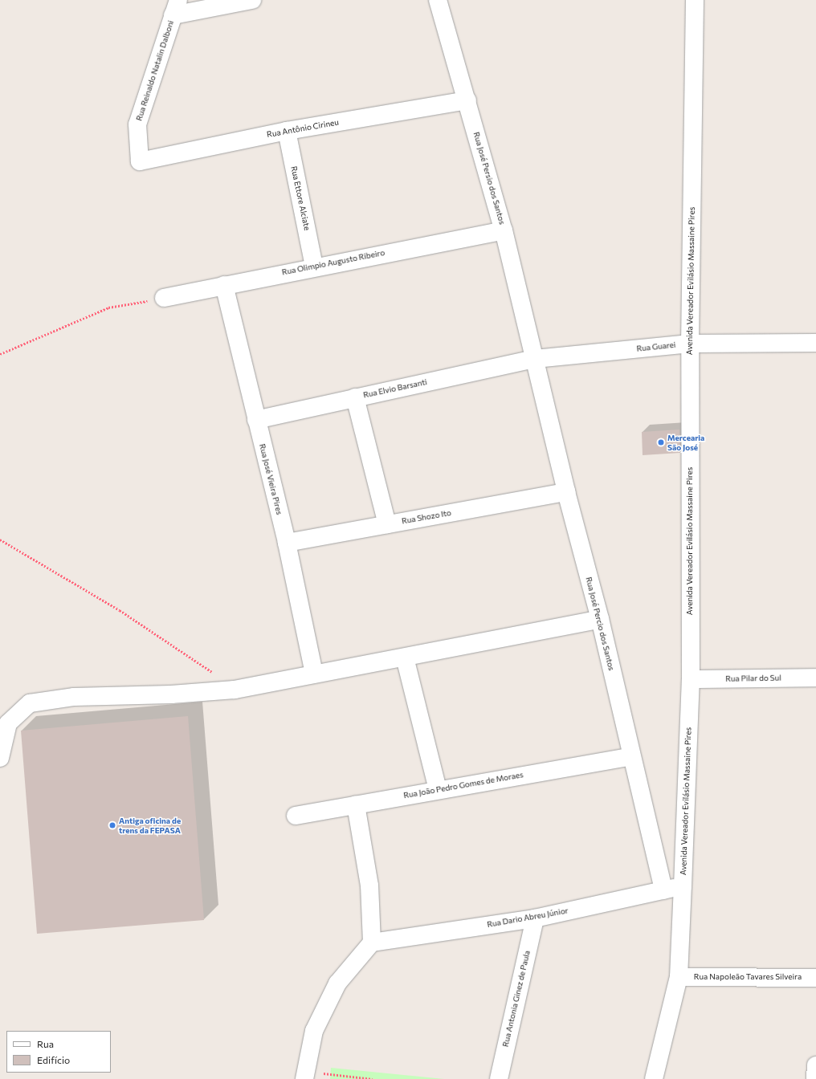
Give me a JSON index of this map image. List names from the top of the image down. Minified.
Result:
{"streets":{"street":["Rua Reinaldo Natalin Dalboni","Rua Antônio Cirineu","Rua José Persio dos Santos","Rua Ettore Alciate","Rua Olimpio Augusto Ribeiro","Avenida Vereador Evilásio Massaine Pires","Rua Guarei","Rua Elvio Barsanti","Rua José Vieira Pires","Rua Shozo Ito","Rua José Percio dos Santos","Rua Pilar do Sul","Rua João Pedro Gomes de Moraes","Rua Dario Abreu Júnior","Rua Napoleão Tavares Silveira","Rua Antonia Ginez de Paula"]},"crossings":[["Rua Reinaldo Natalin Dalboni","Rua Antônio Cirineu"],["Rua Antônio Cirineu","Rua José Persio dos Santos"],["Rua Antônio Cirineu","Rua Ettore Alciate"],["Rua José Persio dos Santos","Rua Olimpio Augusto Ribeiro"],["Rua José Persio dos Santos","Rua Guarei"],["Rua José Persio dos Santos","Rua Elvio Barsanti"],["Rua José Persio dos Santos","Rua José Percio dos Santos"],["Rua Ettore Alciate","Rua Olimpio Augusto Ribeiro"],["Rua Olimpio Augusto Ribeiro","Rua José Vieira Pires"],["Avenida Vereador Evilásio Massaine Pires","Rua Guarei"],["Avenida Vereador Evilásio Massaine Pires","Rua Pilar do Sul"],["Avenida Vereador Evilásio Massaine Pires","Rua Dario Abreu Júnior"],["Avenida Vereador Evilásio Massaine Pires","Rua Napoleão Tavares Silveira"],["Rua Guarei","Rua Elvio Barsanti"],["Rua Guarei","Rua José Percio dos Santos"],["Rua Elvio Barsanti","Rua José Vieira Pires"],["Rua Elvio Barsanti","Rua José Percio dos Santos"],["Rua José Vieira Pires","Rua Shozo Ito"],["Rua Shozo Ito","Rua José Percio dos Santos"],["Rua José Percio dos Santos","Rua João Pedro Gomes de Moraes"],["Rua José Percio dos Santos","Rua Dario Abreu Júnior"],["Rua Dario Abreu Júnior","Rua Antonia Ginez de Paula"]],"places":["Mercearia São José","Antiga oficina de trens da FEPASA"],"legend":["Rua","Edifício"]}
